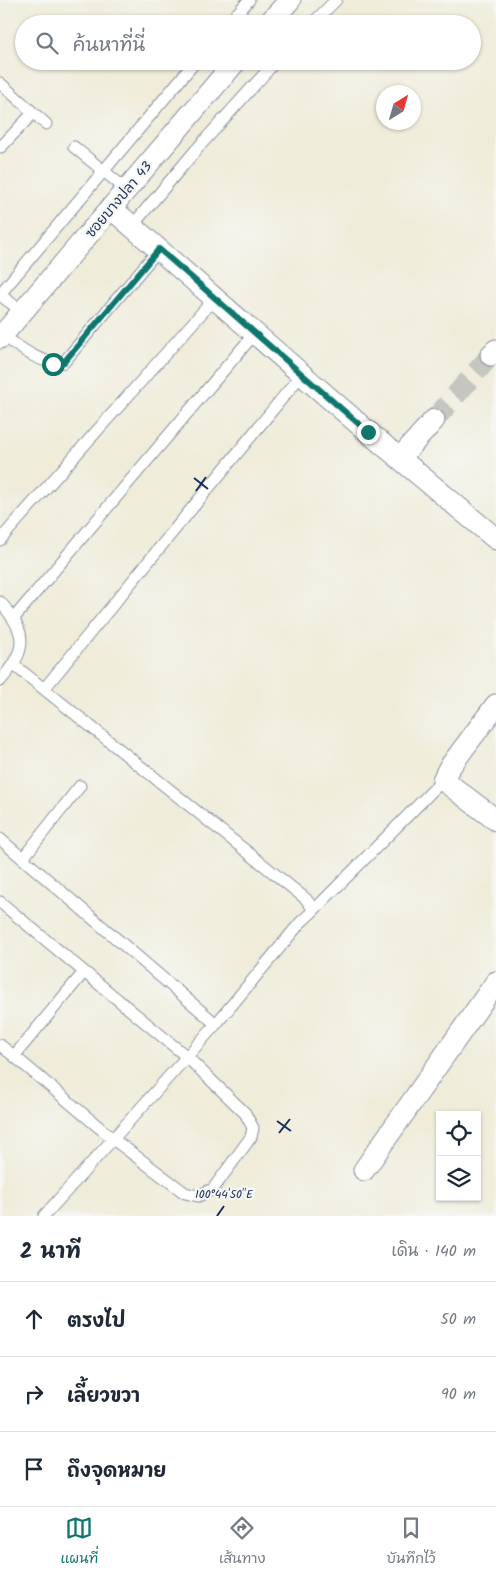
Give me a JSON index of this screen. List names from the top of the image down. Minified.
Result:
{"streets":{"street":["ซอยบางปลา 43"]},"north":"top right","page":{"search":"ค้นหาที่นี่","heading":["2 นาที","เดิน · 140 m"],"list":[["ตรงไป","50 m"],["เลี้ยวขวา","90 m"],"ถึงจุดหมาย"],"nav":["แผนที่","เส้นทาง","บันทึกไว้"]},"coordinates":["100°44'50\"E"]}
